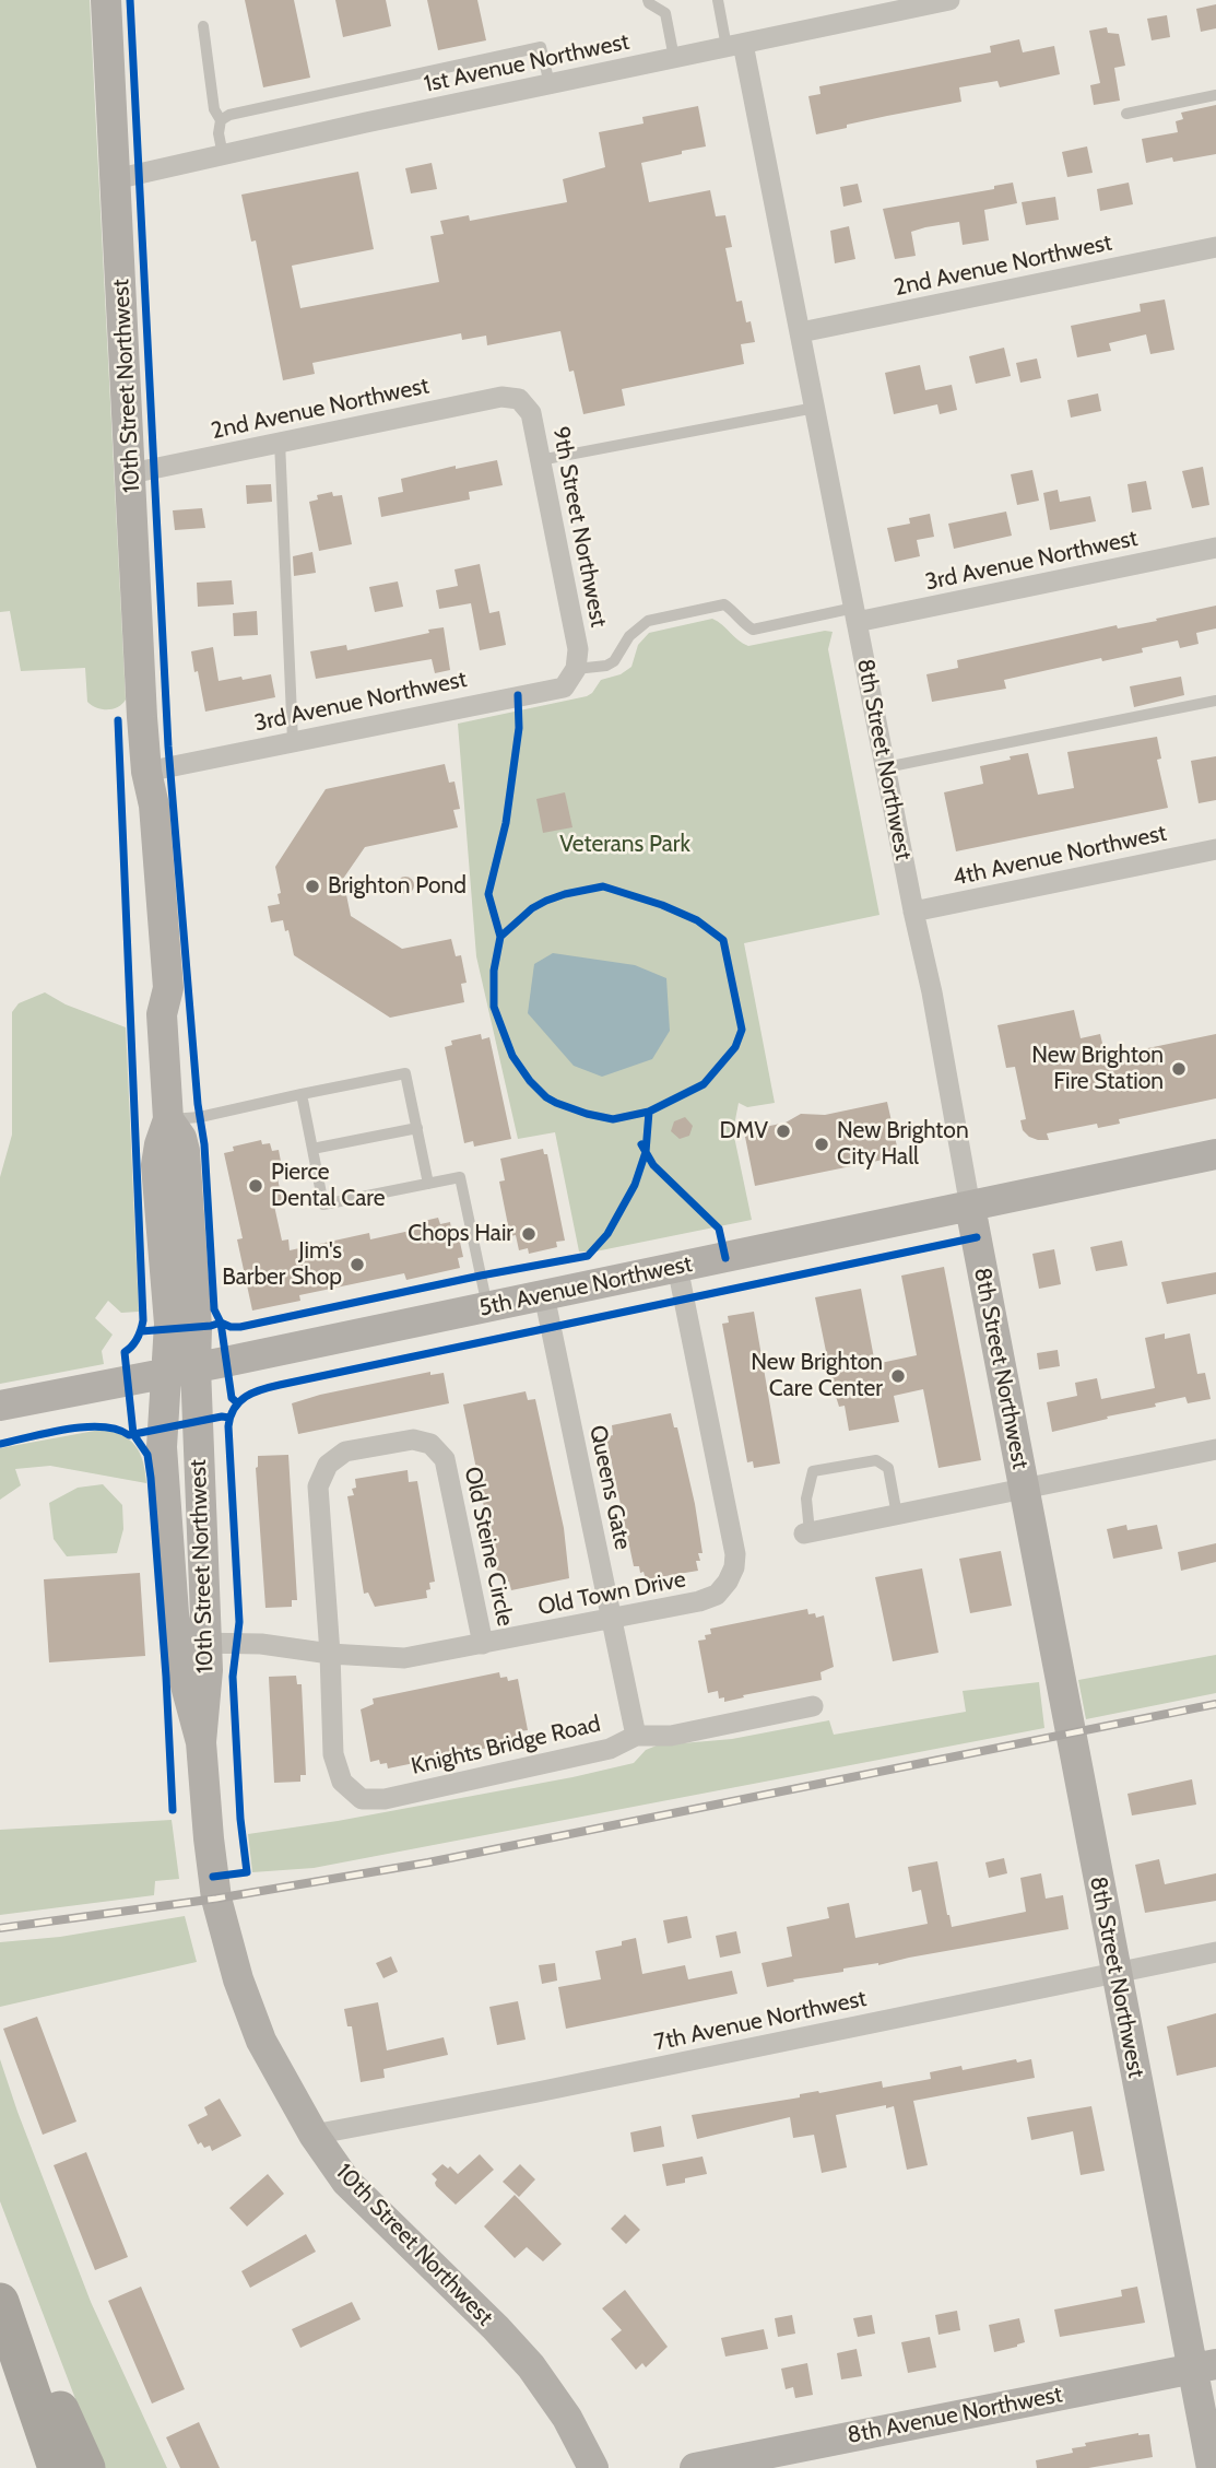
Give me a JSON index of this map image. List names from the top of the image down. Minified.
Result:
{"streets":{"street":["1st Avenue Northwest","2nd Avenue Northwest","10th Street Northwest","9th Street Northwest","3rd Avenue Northwest","8th Street Northwest","4th Avenue Northwest","5th Avenue Northwest","Queens Gate","Old Steine Circle","Old Town Drive","Knights Bridge Road","7th Avenue Northwest","8th Avenue Northwest"]},"crossings":[["1st Avenue Northwest","10th Street Northwest"],["1st Avenue Northwest","8th Street Northwest"],["2nd Avenue Northwest","10th Street Northwest"],["2nd Avenue Northwest","9th Street Northwest"],["2nd Avenue Northwest","8th Street Northwest"],["10th Street Northwest","3rd Avenue Northwest"],["10th Street Northwest","5th Avenue Northwest"],["10th Street Northwest","Old Town Drive"],["10th Street Northwest","7th Avenue Northwest"],["9th Street Northwest","3rd Avenue Northwest"],["3rd Avenue Northwest","8th Street Northwest"],["8th Street Northwest","4th Avenue Northwest"],["8th Street Northwest","5th Avenue Northwest"],["8th Street Northwest","7th Avenue Northwest"],["8th Street Northwest","8th Avenue Northwest"],["5th Avenue Northwest","Queens Gate"],["5th Avenue Northwest","Old Town Drive"],["Queens Gate","Old Town Drive"],["Queens Gate","Knights Bridge Road"],["Old Steine Circle","Old Town Drive"],["Old Steine Circle","Knights Bridge Road"],["Old Town Drive","Knights Bridge Road"]],"parks":["Veterans Park"],"places":["Brighton Pond","New Brighton Fire Station","DMV","New Brighton City Hall","Pierce Dental Care","Chops Hair","Jim's Barber Shop","New Brighton Care Center"]}
